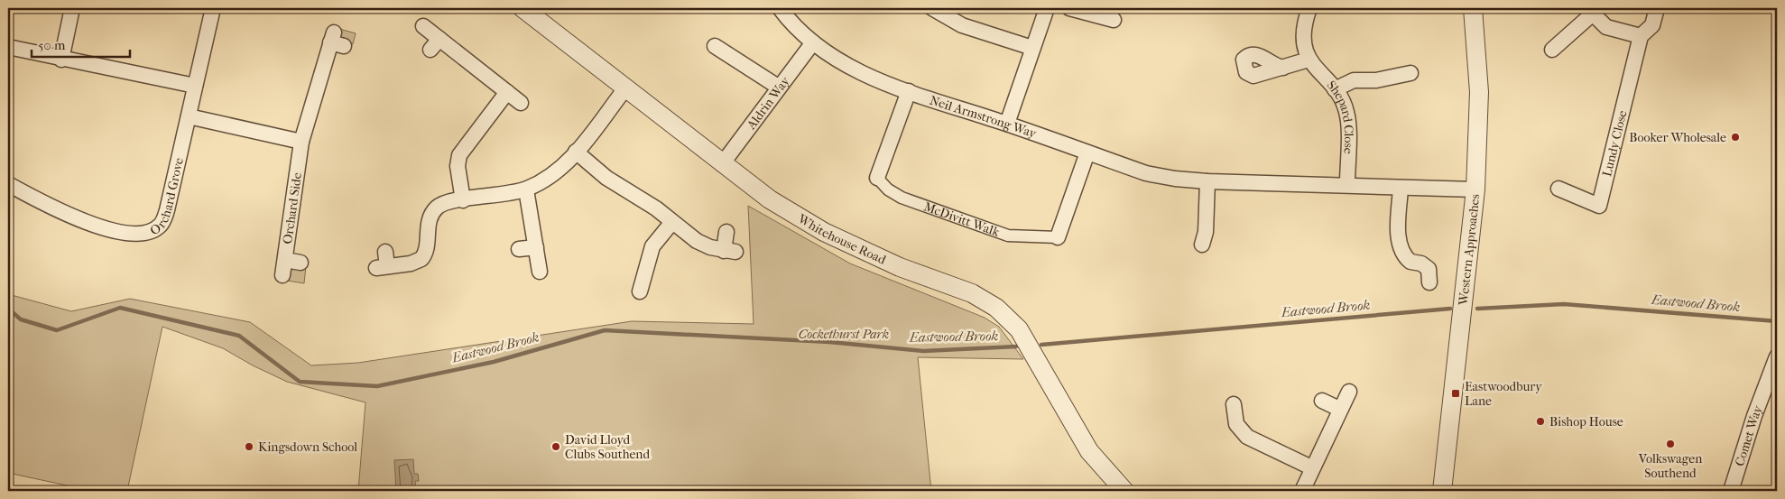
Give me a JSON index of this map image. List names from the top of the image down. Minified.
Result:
{"streets":{"street":["Aldrin Way","Neil Armstrong Way","Shepard Close","Lundy Close","Orchard Grove","Orchard Side","McDivitt Walk","Whitehouse Road","Western Approaches","Comet Way"]},"crossings":[["Aldrin Way","Neil Armstrong Way"],["Aldrin Way","Whitehouse Road"],["Neil Armstrong Way","Shepard Close"],["Neil Armstrong Way","McDivitt Walk"],["Neil Armstrong Way","Western Approaches"]],"water":["Eastwood Brook"],"parks":["Cockethurst Park"],"places":{"other":["Booker Wholesale","Bishop House","Volkswagen Southend","Kingsdown School","David Lloyd Clubs Southend"],"transit":["Eastwoodbury Lane"]},"scale_bar":"50 m"}
